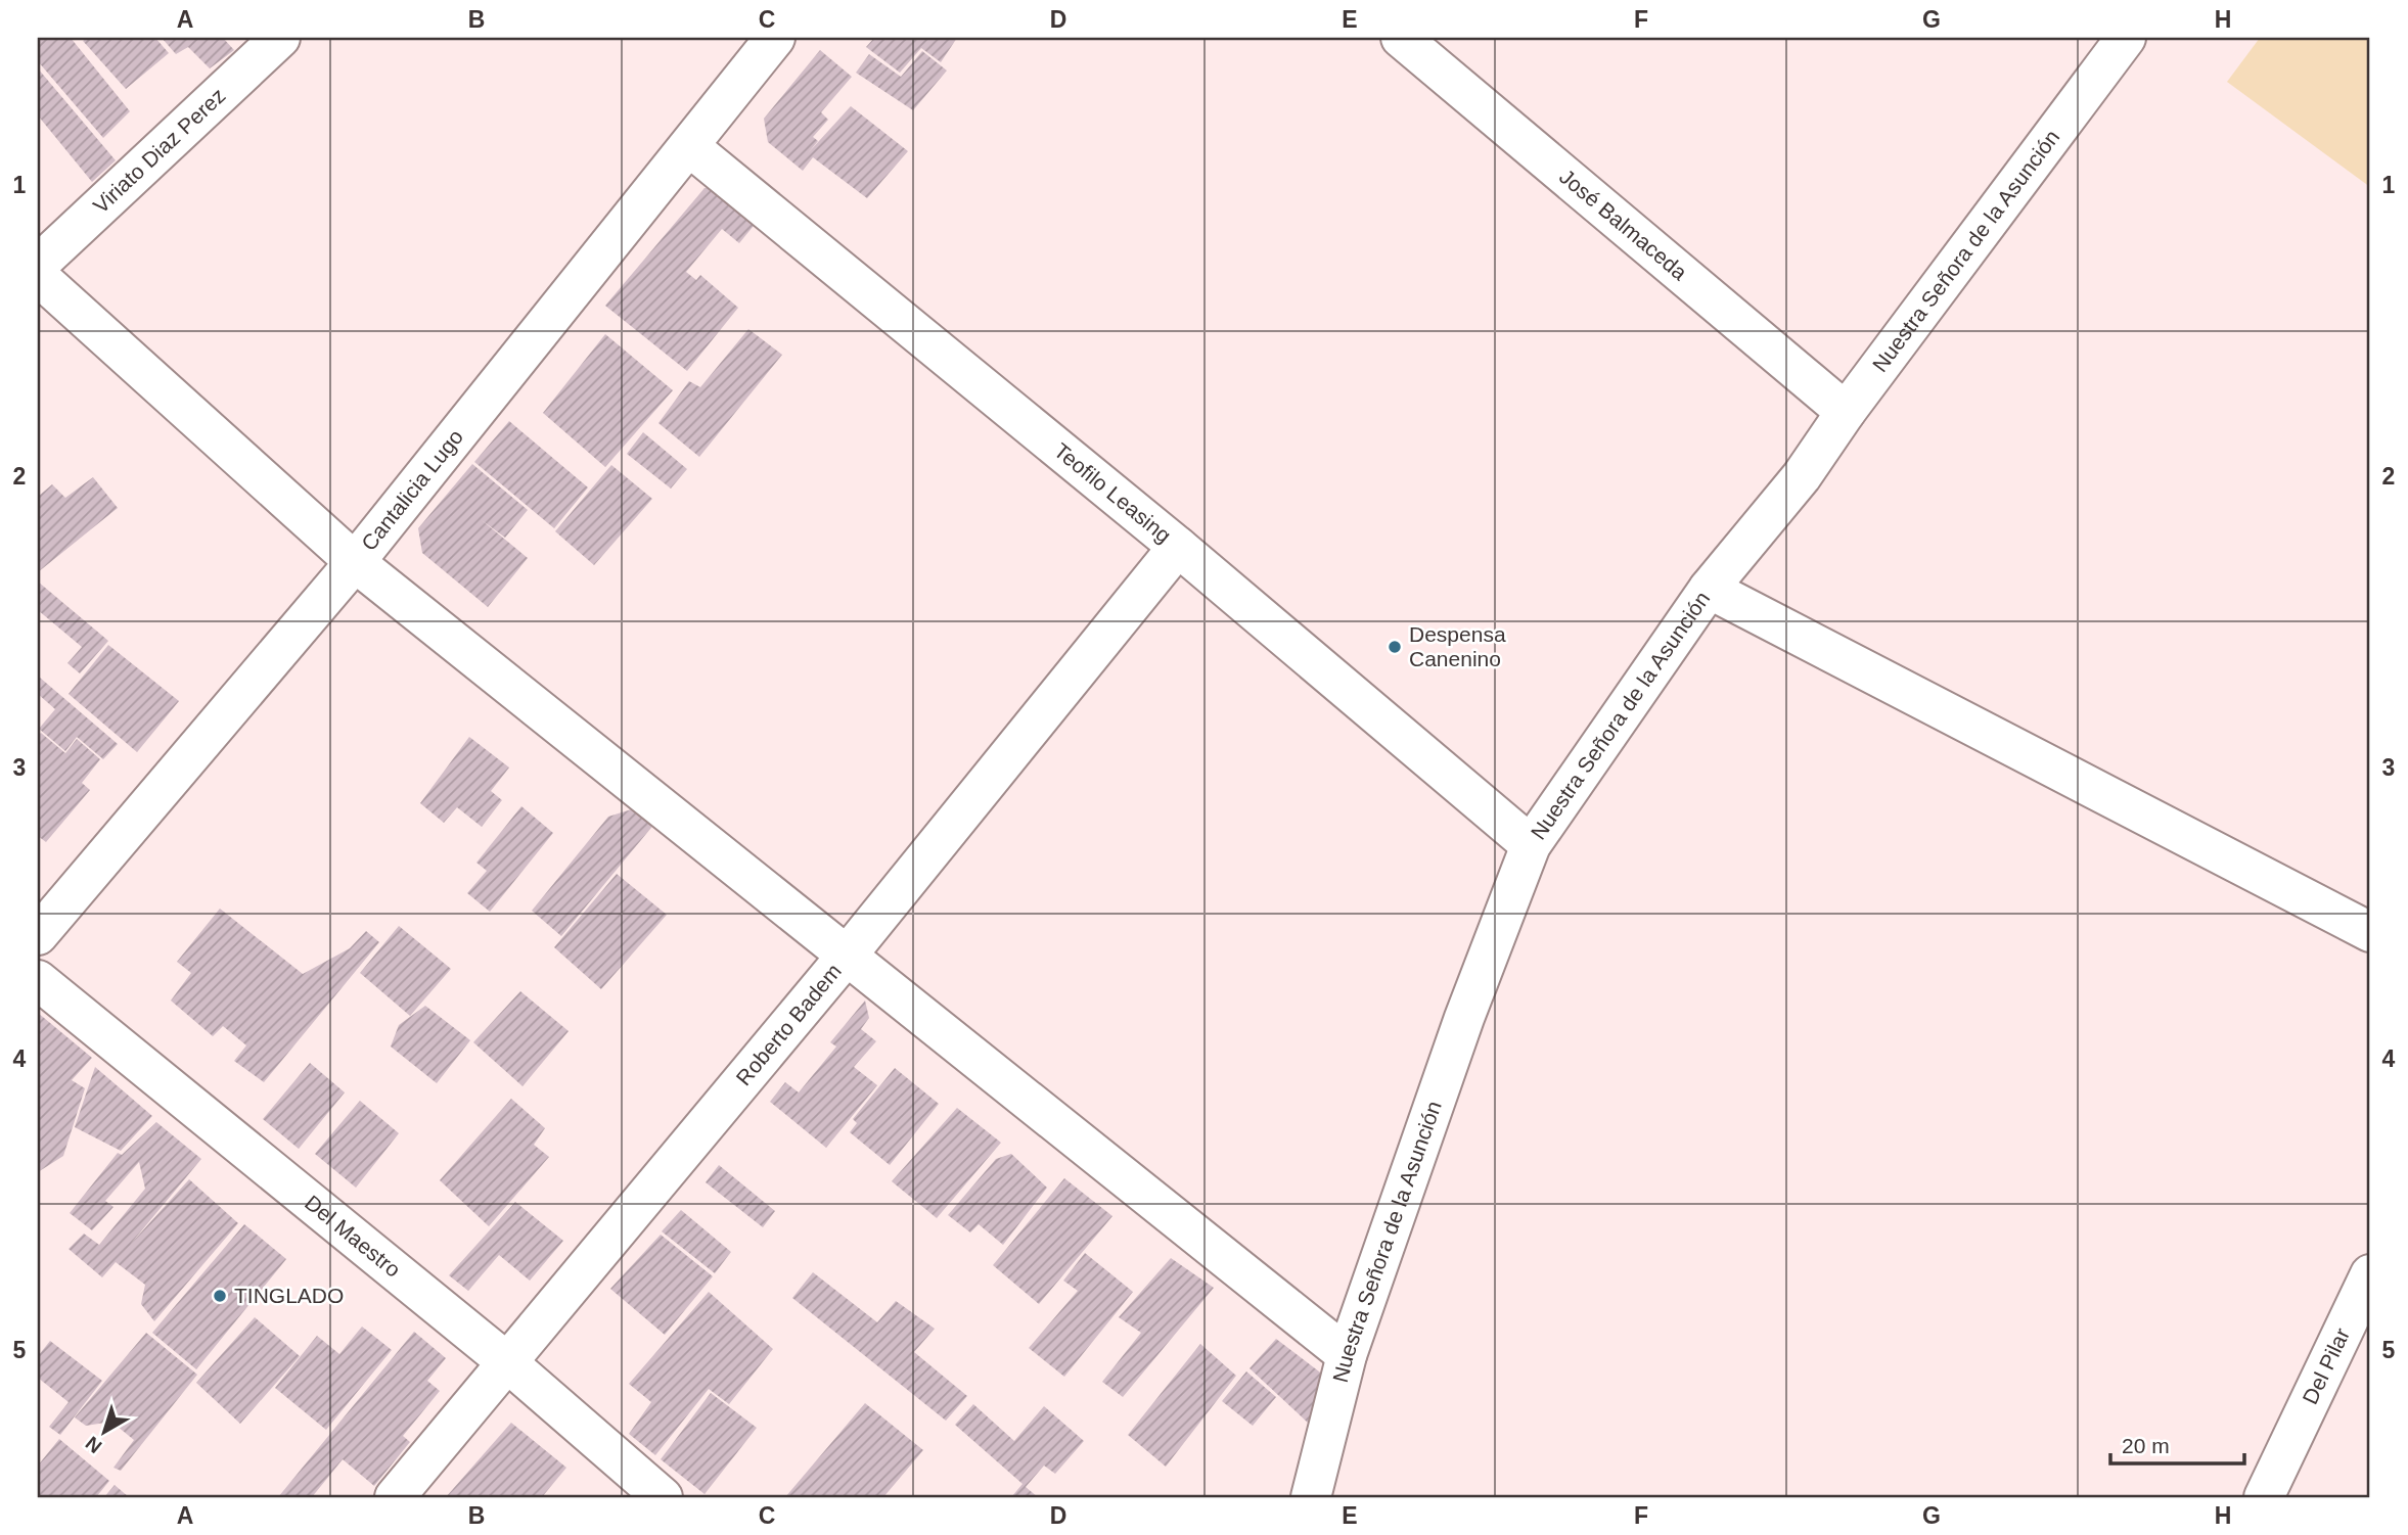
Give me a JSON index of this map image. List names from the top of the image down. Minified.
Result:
{"streets":{"street":["Viriato Diaz Perez","José Balmaceda","Nuestra Señora de la Asunción","Cantalicia Lugo","Teofilo Leasing","Roberto Badem","Del Maestro","Del Pilar"]},"crossings":[["José Balmaceda","Nuestra Señora de la Asunción"],["Nuestra Señora de la Asunción","Teofilo Leasing"],["Cantalicia Lugo","Teofilo Leasing"],["Teofilo Leasing","Roberto Badem"],["Roberto Badem","Del Maestro"]],"places":["Despensa Canenino","TINGLADO"],"scale_bar":"20 m","north":"bottom left","grid":{"columns":["A","B","C","D","E","F","G","H"],"rows":["1","2","3","4","5"]}}
